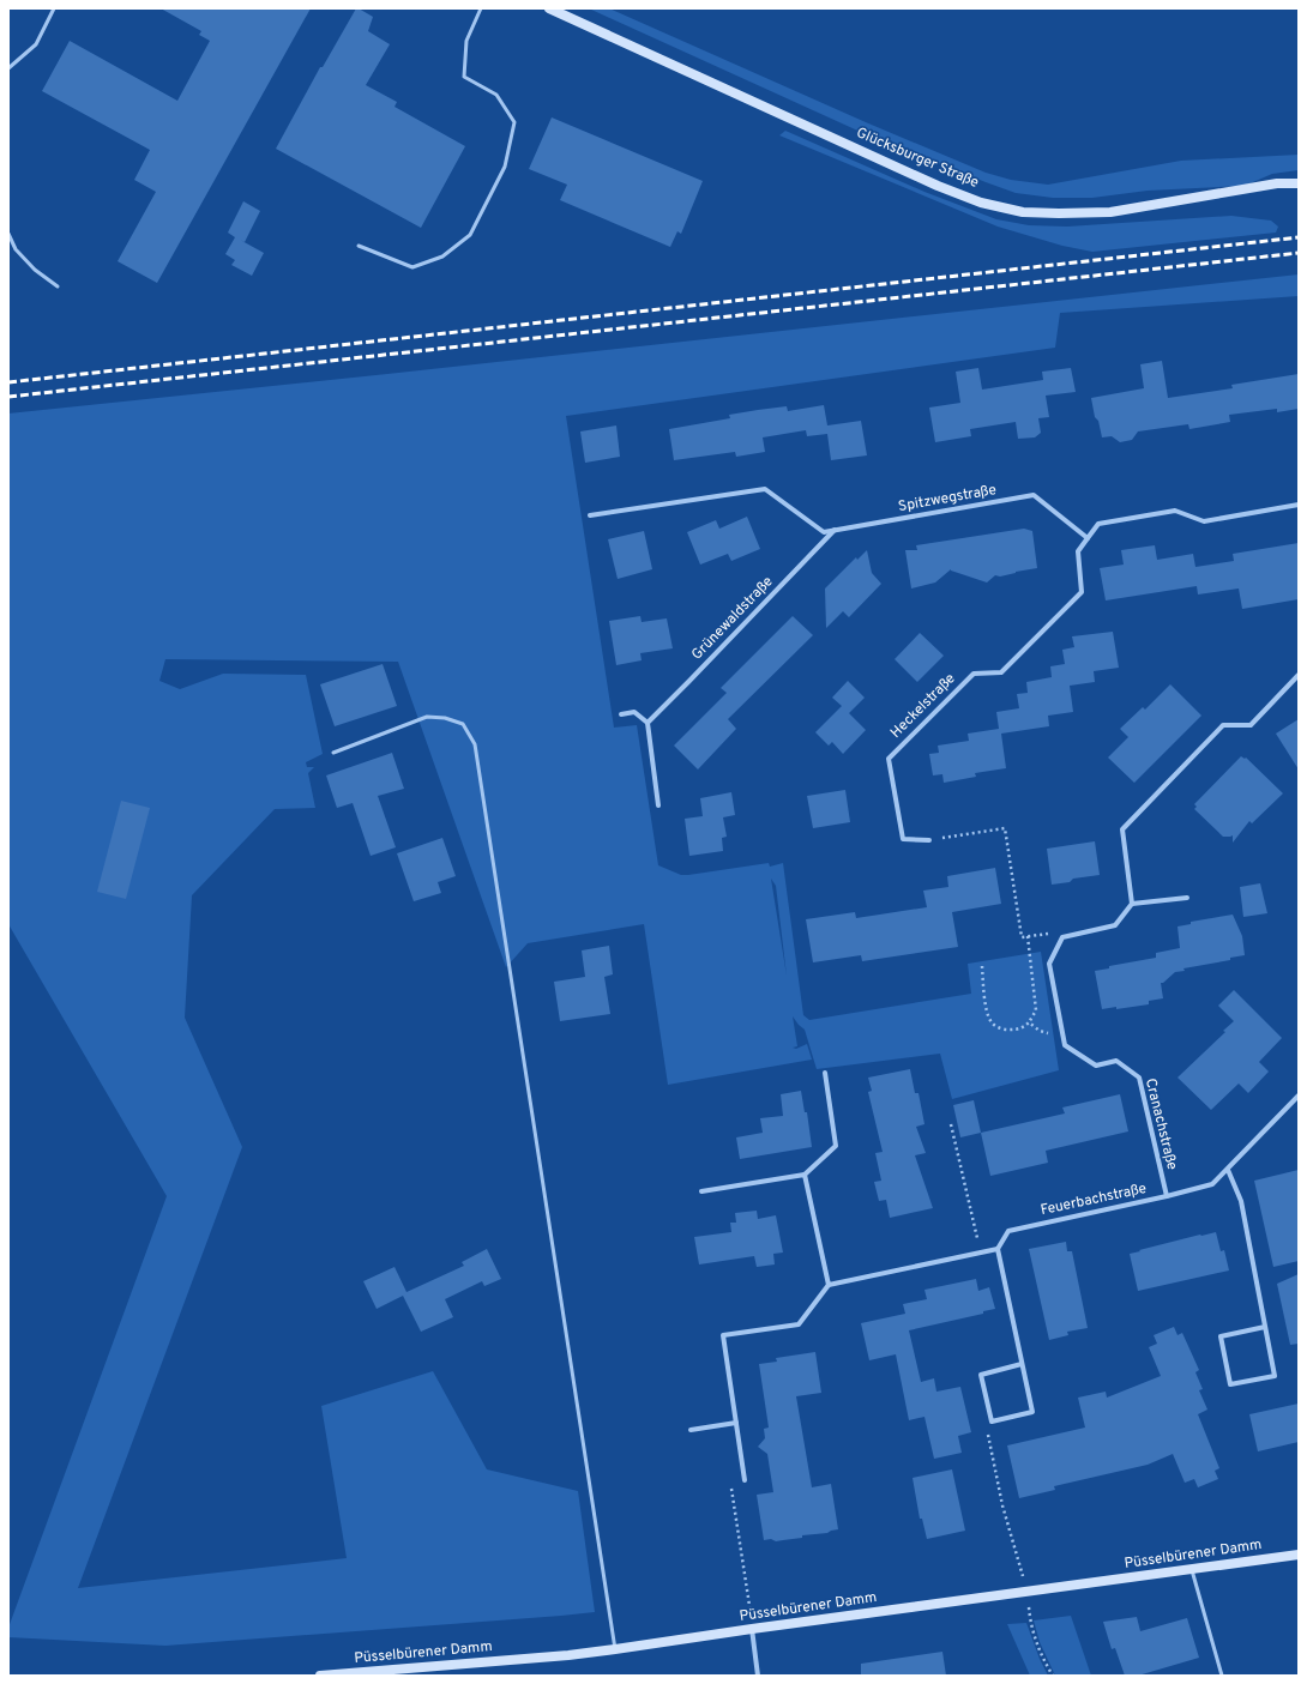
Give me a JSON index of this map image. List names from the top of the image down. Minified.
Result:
{"streets":{"main road":["Glücksburger Straße","Püsselbürener Damm"],"street":["Spitzwegstraße","Grünewaldstraße","Heckelstraße","Cranachstraße","Feuerbachstraße"]},"crossings":[["Spitzwegstraße","Grünewaldstraße"],["Spitzwegstraße","Heckelstraße"],["Cranachstraße","Feuerbachstraße"]]}
